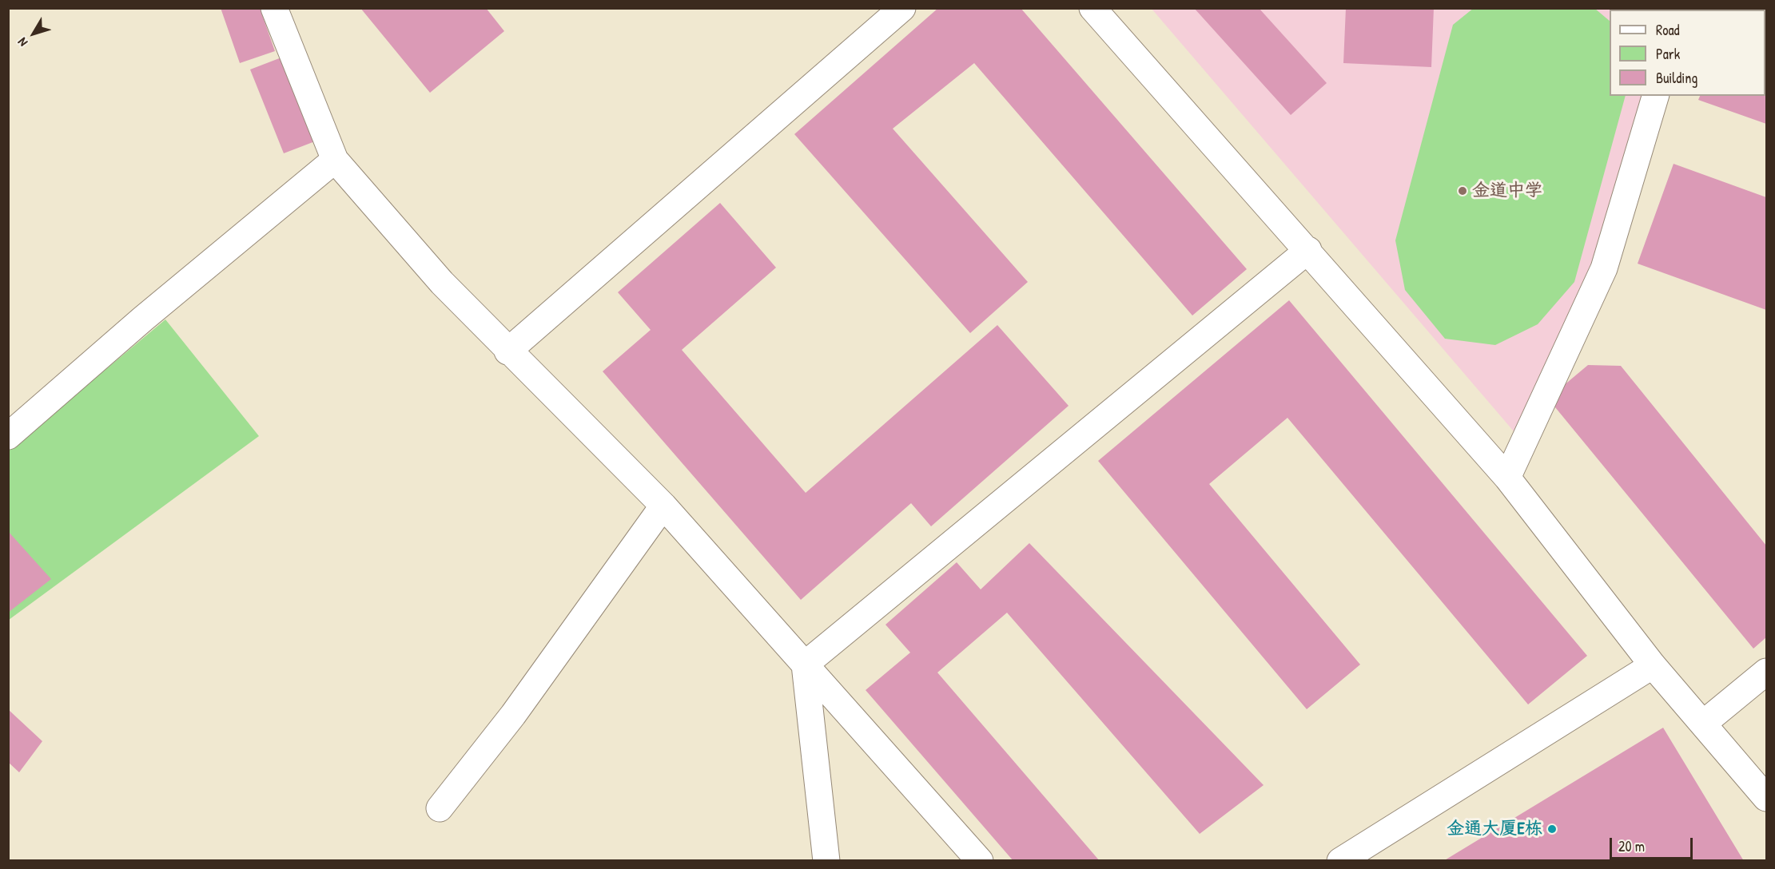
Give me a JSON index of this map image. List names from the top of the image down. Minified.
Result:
{"places":["金道中学","金通大厦E栋"],"legend":["Road","Park","Building"],"scale_bar":"20 m","north":"bottom left"}
